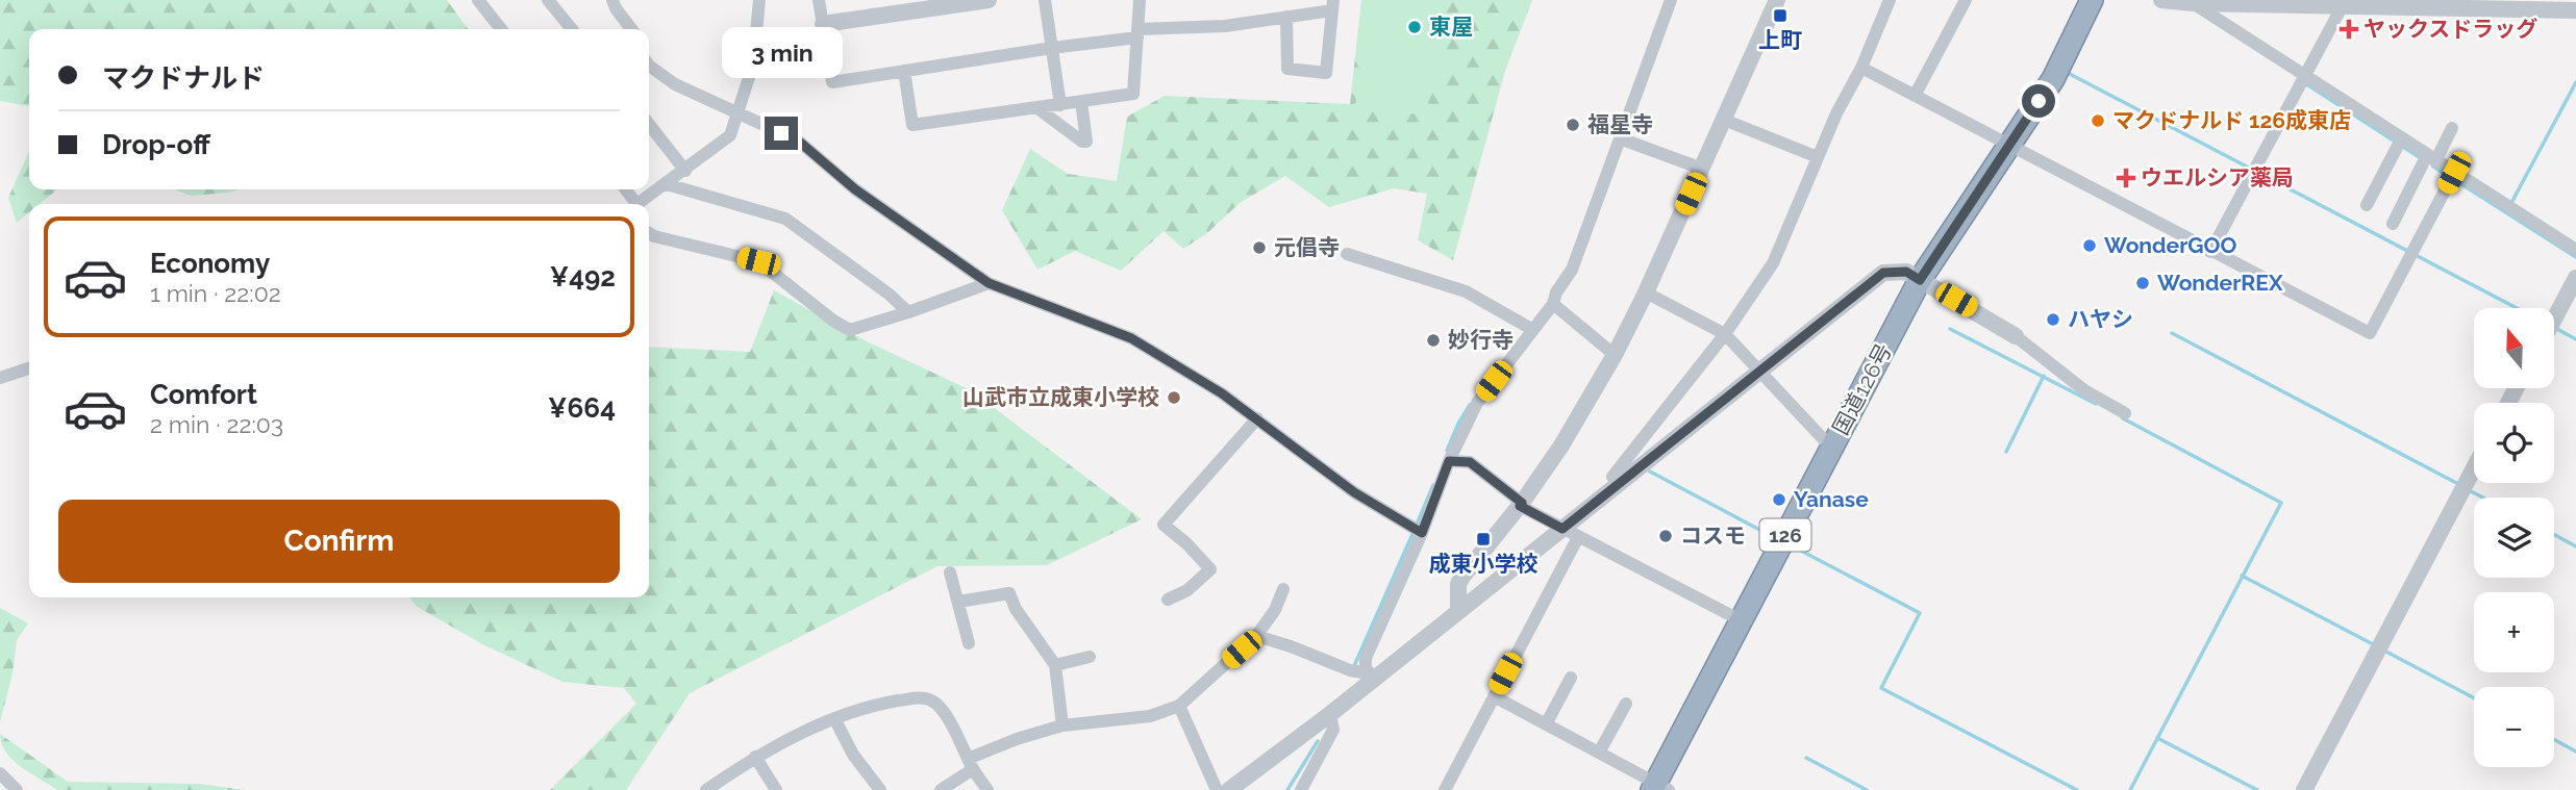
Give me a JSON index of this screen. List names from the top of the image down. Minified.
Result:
{"streets":{"highway":["国道126号","126"]},"places":{"transit":["上町","成東小学校"],"other":["東屋","マクドナルド 126成東店","福星寺","WonderGOO","元倡寺","WonderREX","ハヤシ","妙行寺","山武市立成東小学校","Yanase","コスモ"],"health":["ヤックスドラッグ","ウエルシア薬局"]},"north":"top","page":{"bubble":"3 min","banner":["マクドナルド","Drop-off"],"list":[{"name":"Economy","note":"1 min · 22:02","value":"¥492"},{"name":"Comfort","note":"2 min · 22:03","value":"¥664"}],"map_buttons":["+","−"],"buttons":"Confirm"}}
